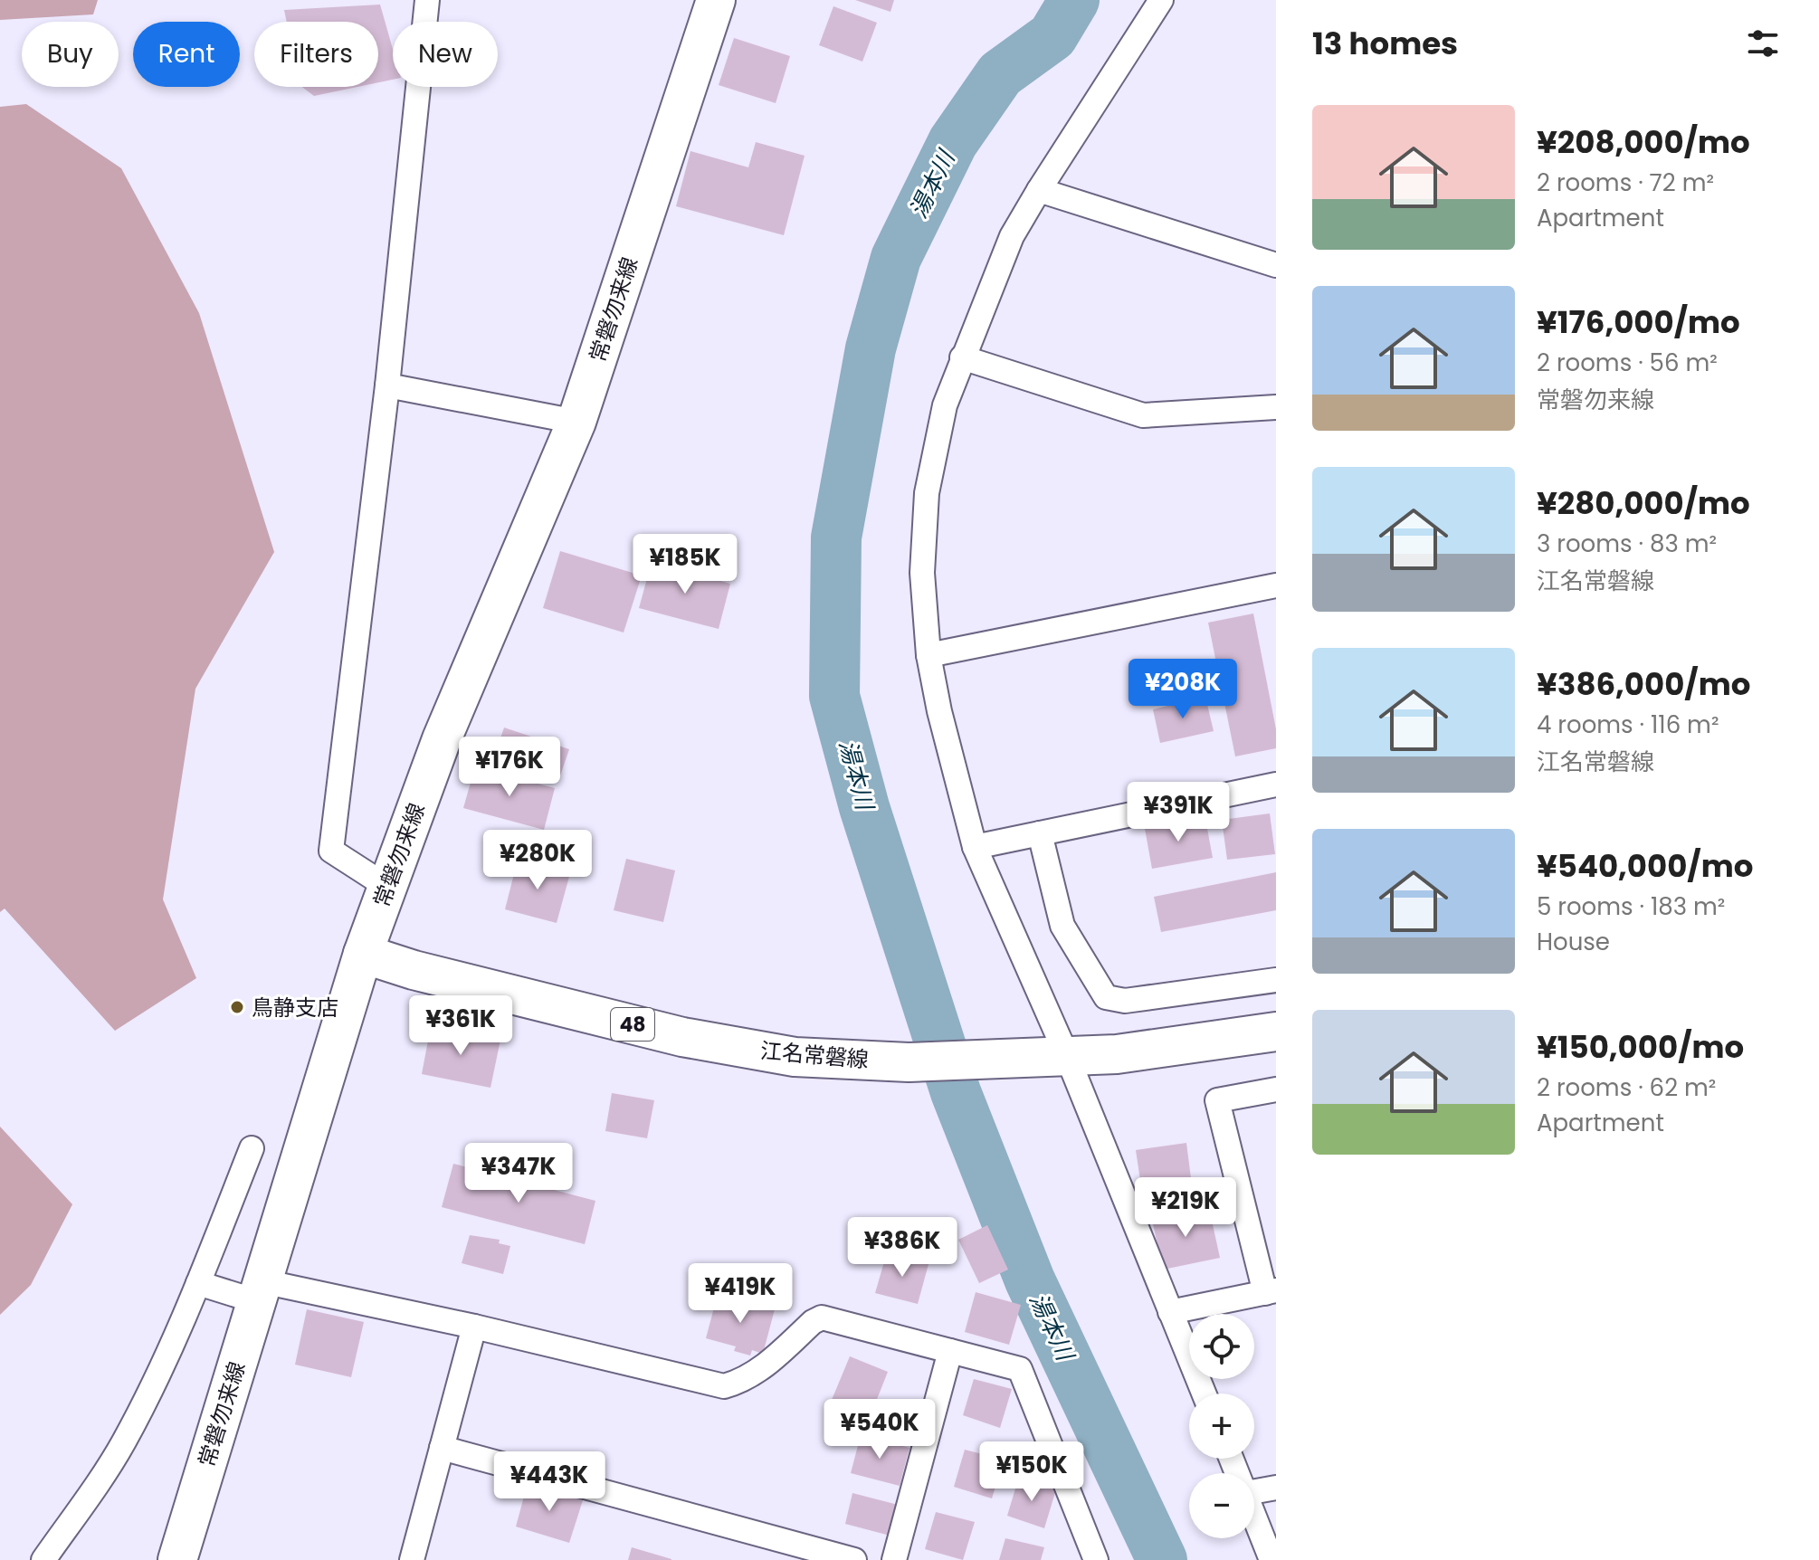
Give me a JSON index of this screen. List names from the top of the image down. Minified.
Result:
{"streets":{"main road":["常磐勿来線","48","江名常磐線"]},"crossings":[["常磐勿来線","江名常磐線"]],"water":["湯本川"],"places":["鳥静支店"],"page":{"heading":"13 homes","chip":["Buy","Rent","Filters","New"],"list":[{"name":"¥208,000/mo","note":"2 rooms · 72 m² · Apartment"},{"name":"¥176,000/mo","note":"2 rooms · 56 m² · 常磐勿来線"},{"name":"¥280,000/mo","note":"3 rooms · 83 m² · 江名常磐線"},{"name":"¥386,000/mo","note":"4 rooms · 116 m² · 江名常磐線"},{"name":"¥540,000/mo","note":"5 rooms · 183 m² · House"},{"name":"¥150,000/mo","note":"2 rooms · 62 m² · Apartment"}],"price":["¥185K","¥208K","¥176K","¥391K","¥280K","¥361K","¥347K","¥219K","¥386K","¥419K","¥540K","¥150K","¥443K"],"map_buttons":["+","−"]}}
